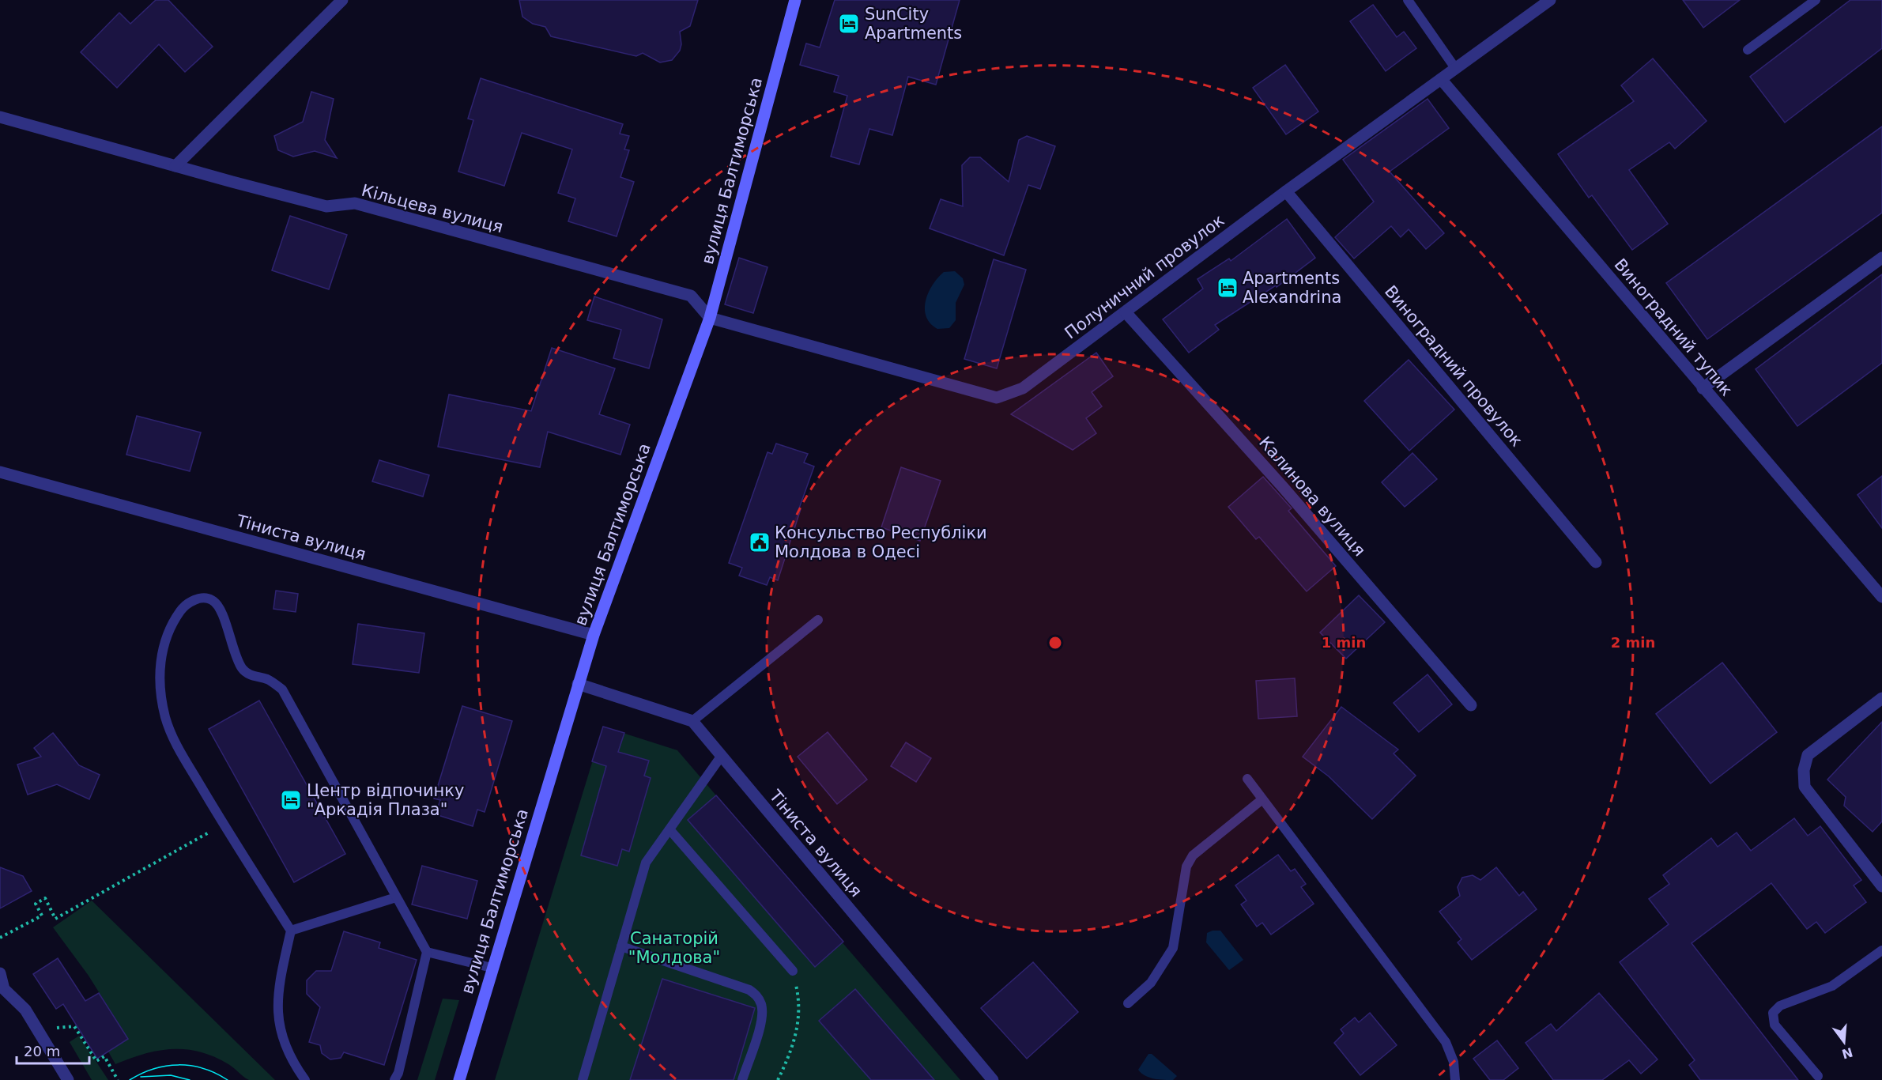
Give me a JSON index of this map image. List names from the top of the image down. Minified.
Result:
{"streets":{"main road":["вулиця Балтиморська"],"street":["Кільцева вулиця","Полуничний провулок","Виноградний тупик","Виноградний провулок","Калинова вулиця","Тіниста вулиця"]},"crossings":[["вулиця Балтиморська","Кільцева вулиця"],["вулиця Балтиморська","Полуничний провулок"],["вулиця Балтиморська","Тіниста вулиця"],["Кільцева вулиця","Полуничний провулок"],["Полуничний провулок","Виноградний тупик"],["Полуничний провулок","Виноградний провулок"],["Полуничний провулок","Калинова вулиця"]],"parks":["Санаторій \"Молдова\""],"places":{"hotel":["SunCity Apartments","Apartments Alexandrina","Центр відпочинку \"Аркадія Плаза\""],"public building":["Консульство Республіки Молдова в Одесі"]},"scale_bar":"20 m","north":"bottom","rings":["1 min","2 min"]}
